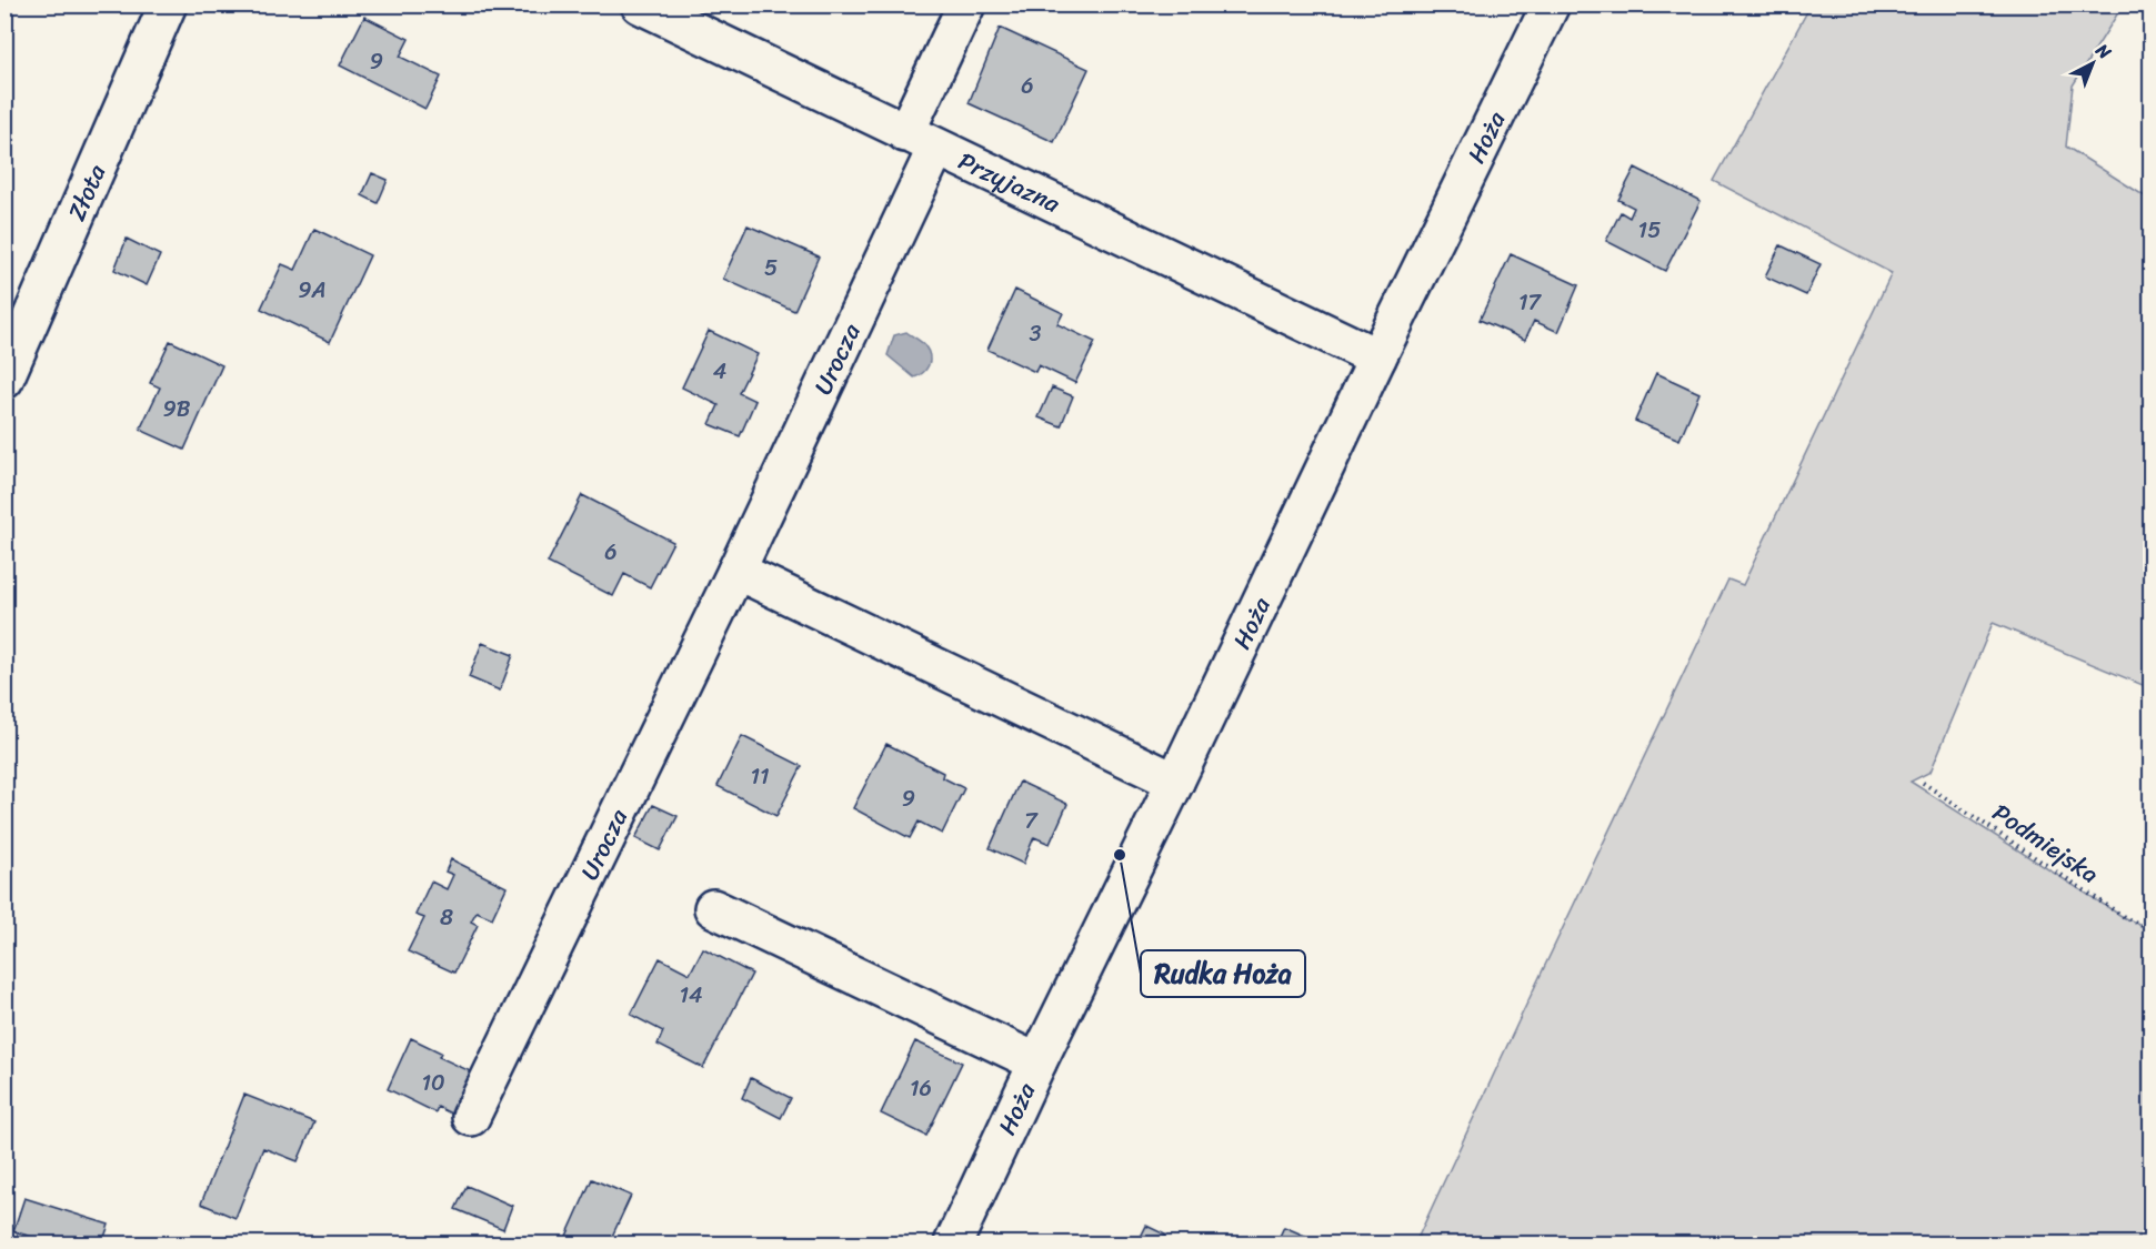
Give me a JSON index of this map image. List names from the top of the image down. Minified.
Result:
{"streets":{"street":["Hoża","Przyjazna","Złota","Urocza"],"path":["Podmiejska"]},"crossings":[["Hoża","Przyjazna"],["Przyjazna","Urocza"]],"places":["Rudka Hoża"],"house_numbers":["9","6","15","5","9A","17","3","4","9B","6","11","9","7","8","14","10","16"],"north":"top right"}
